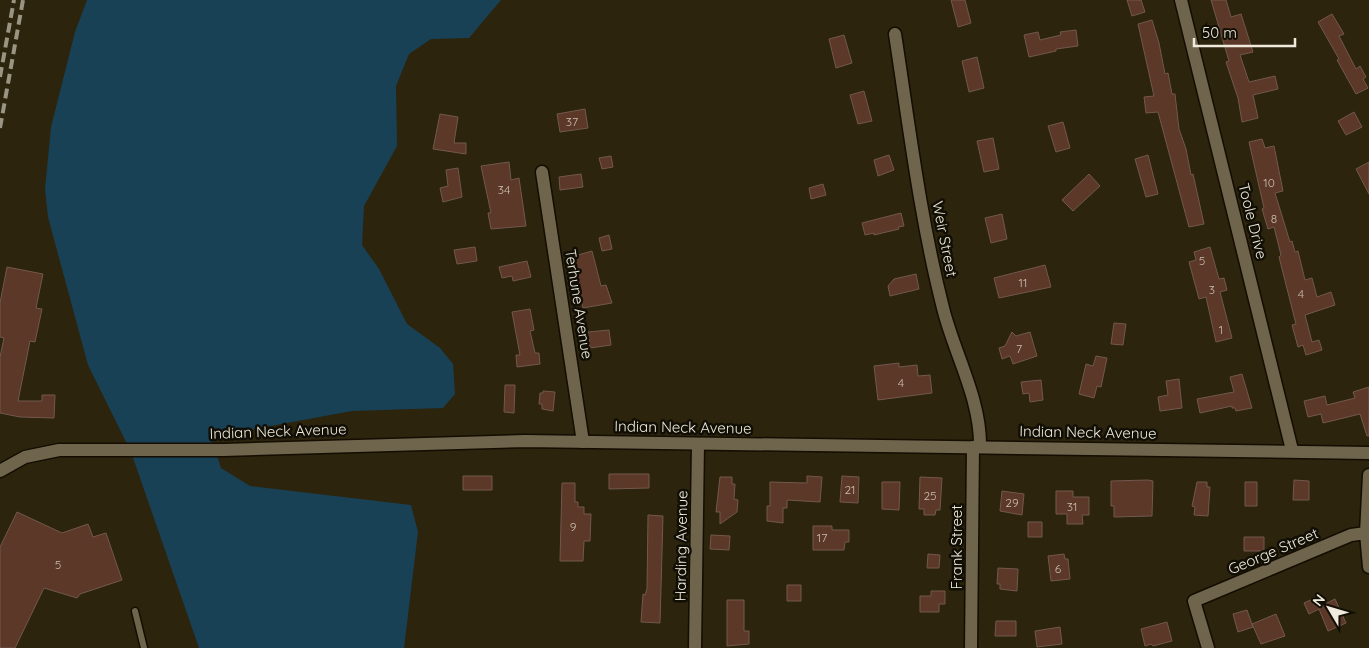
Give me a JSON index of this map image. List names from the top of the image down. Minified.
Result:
{"streets":{"street":["Toole Drive","Weir Street","Terhune Avenue","Indian Neck Avenue","Harding Avenue","Frank Street","George Street"]},"crossings":[["Toole Drive","Indian Neck Avenue"],["Weir Street","Indian Neck Avenue"],["Weir Street","Frank Street"],["Terhune Avenue","Indian Neck Avenue"],["Indian Neck Avenue","Harding Avenue"],["Indian Neck Avenue","Frank Street"]],"house_numbers":["37","10","34","8","5","11","3","4","1","7","4","21","25","29","31","9","17","5","6"],"scale_bar":"50 m","north":"top left"}
